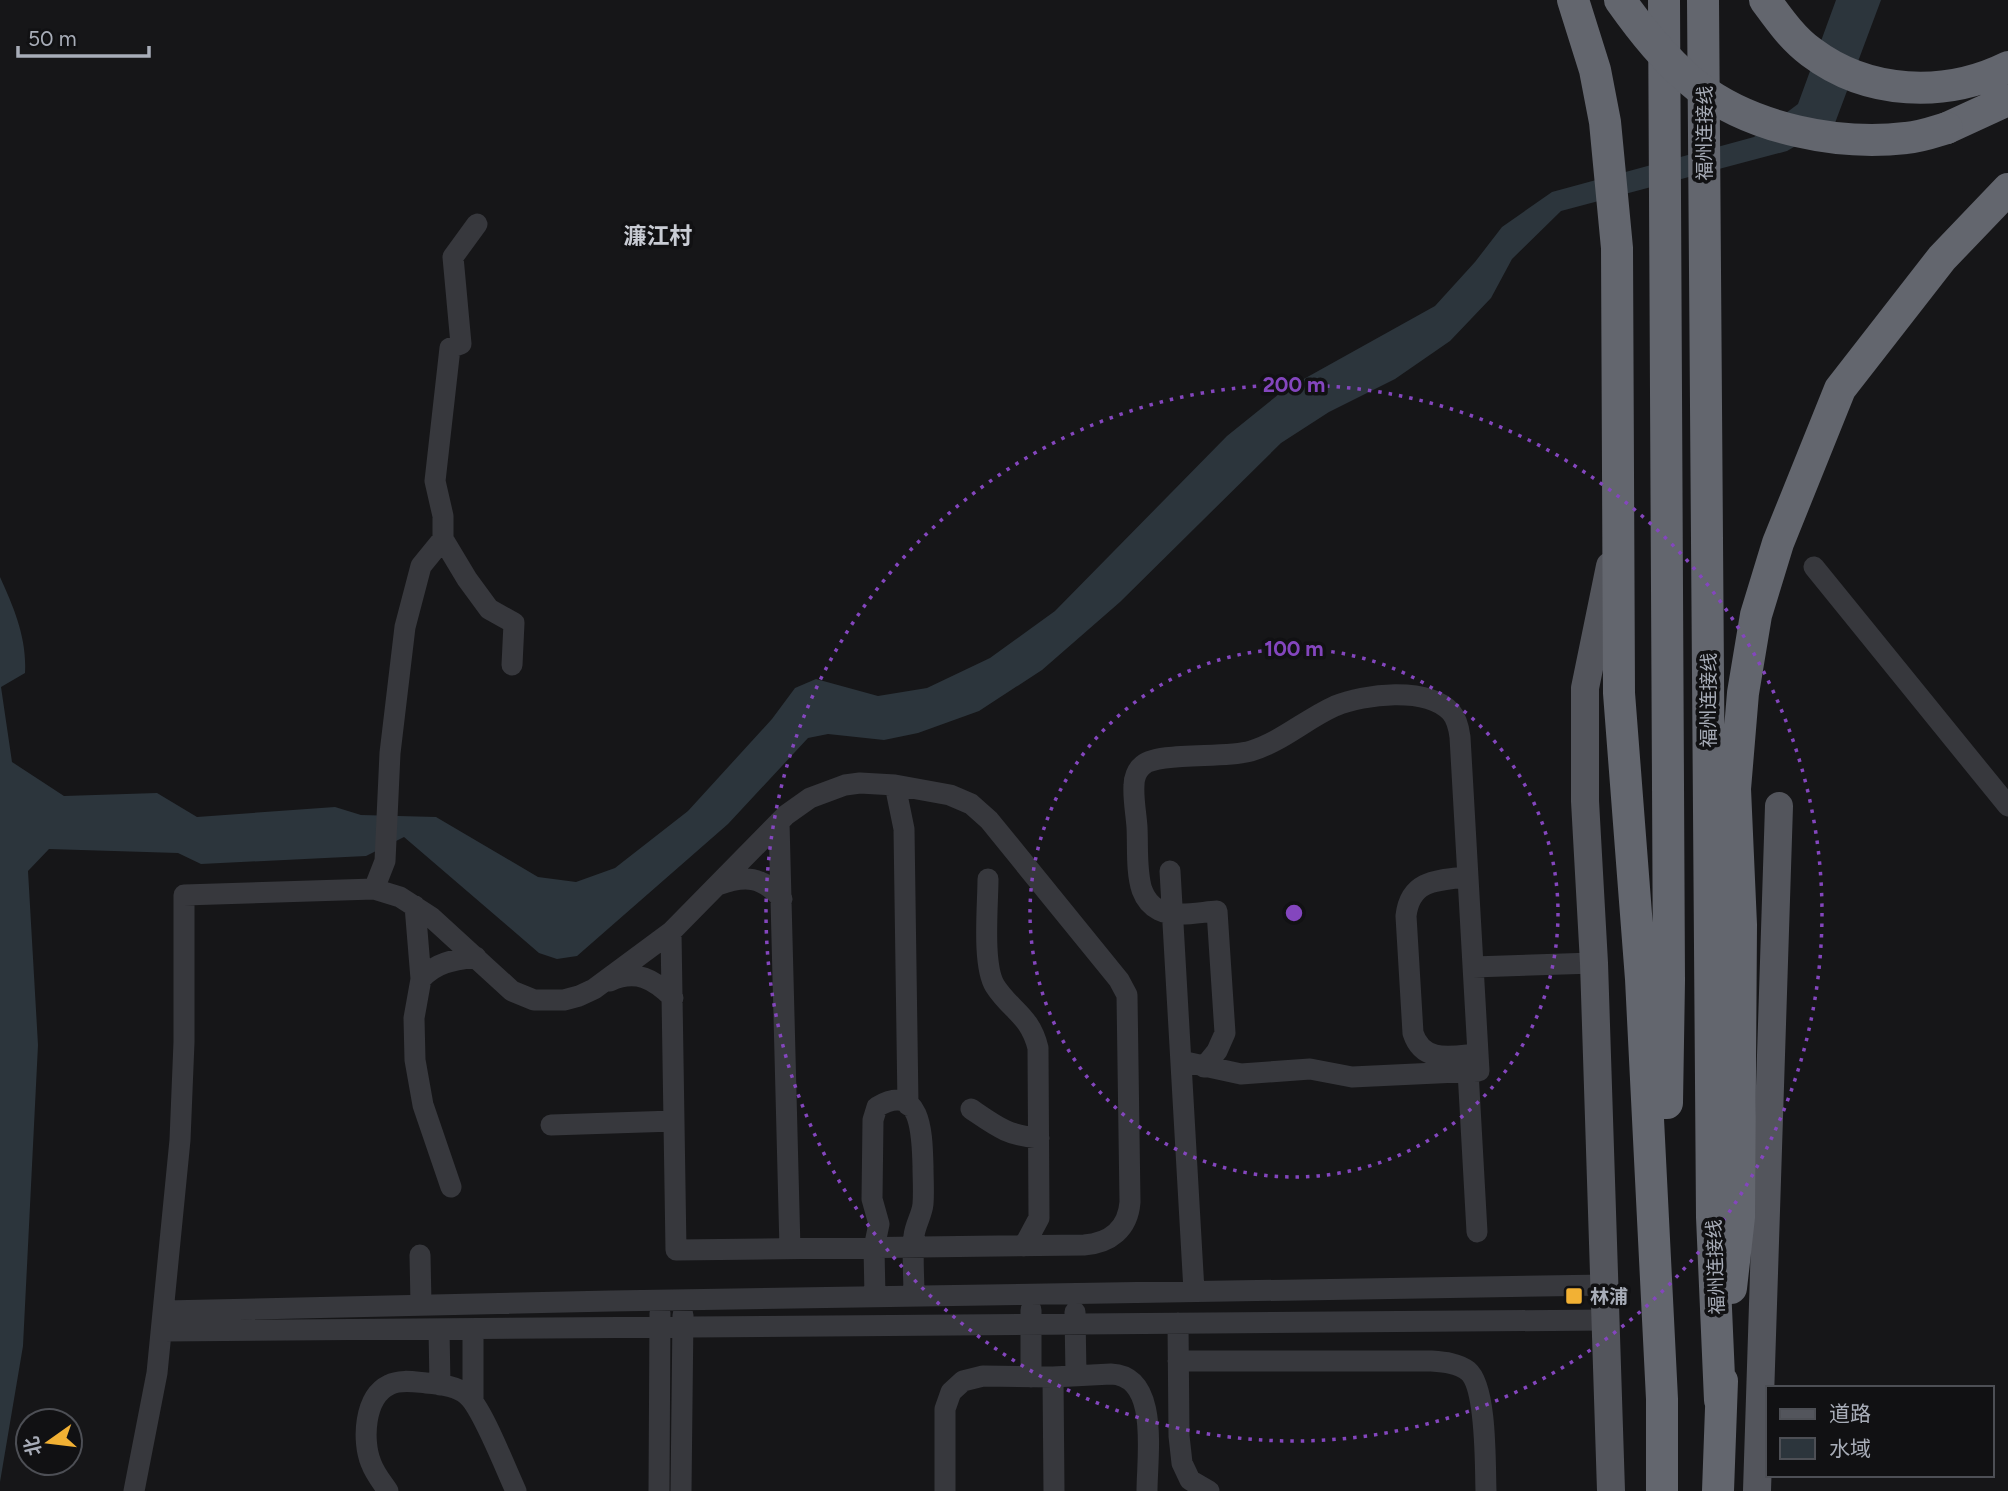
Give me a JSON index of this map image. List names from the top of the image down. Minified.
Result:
{"streets":{"highway":["福州连接线"]},"districts":["濂江村"],"places":{"transit":["林浦"]},"legend":["道路","水域"],"scale_bar":"50 m","north":"left","rings":["200 m","100 m"]}
